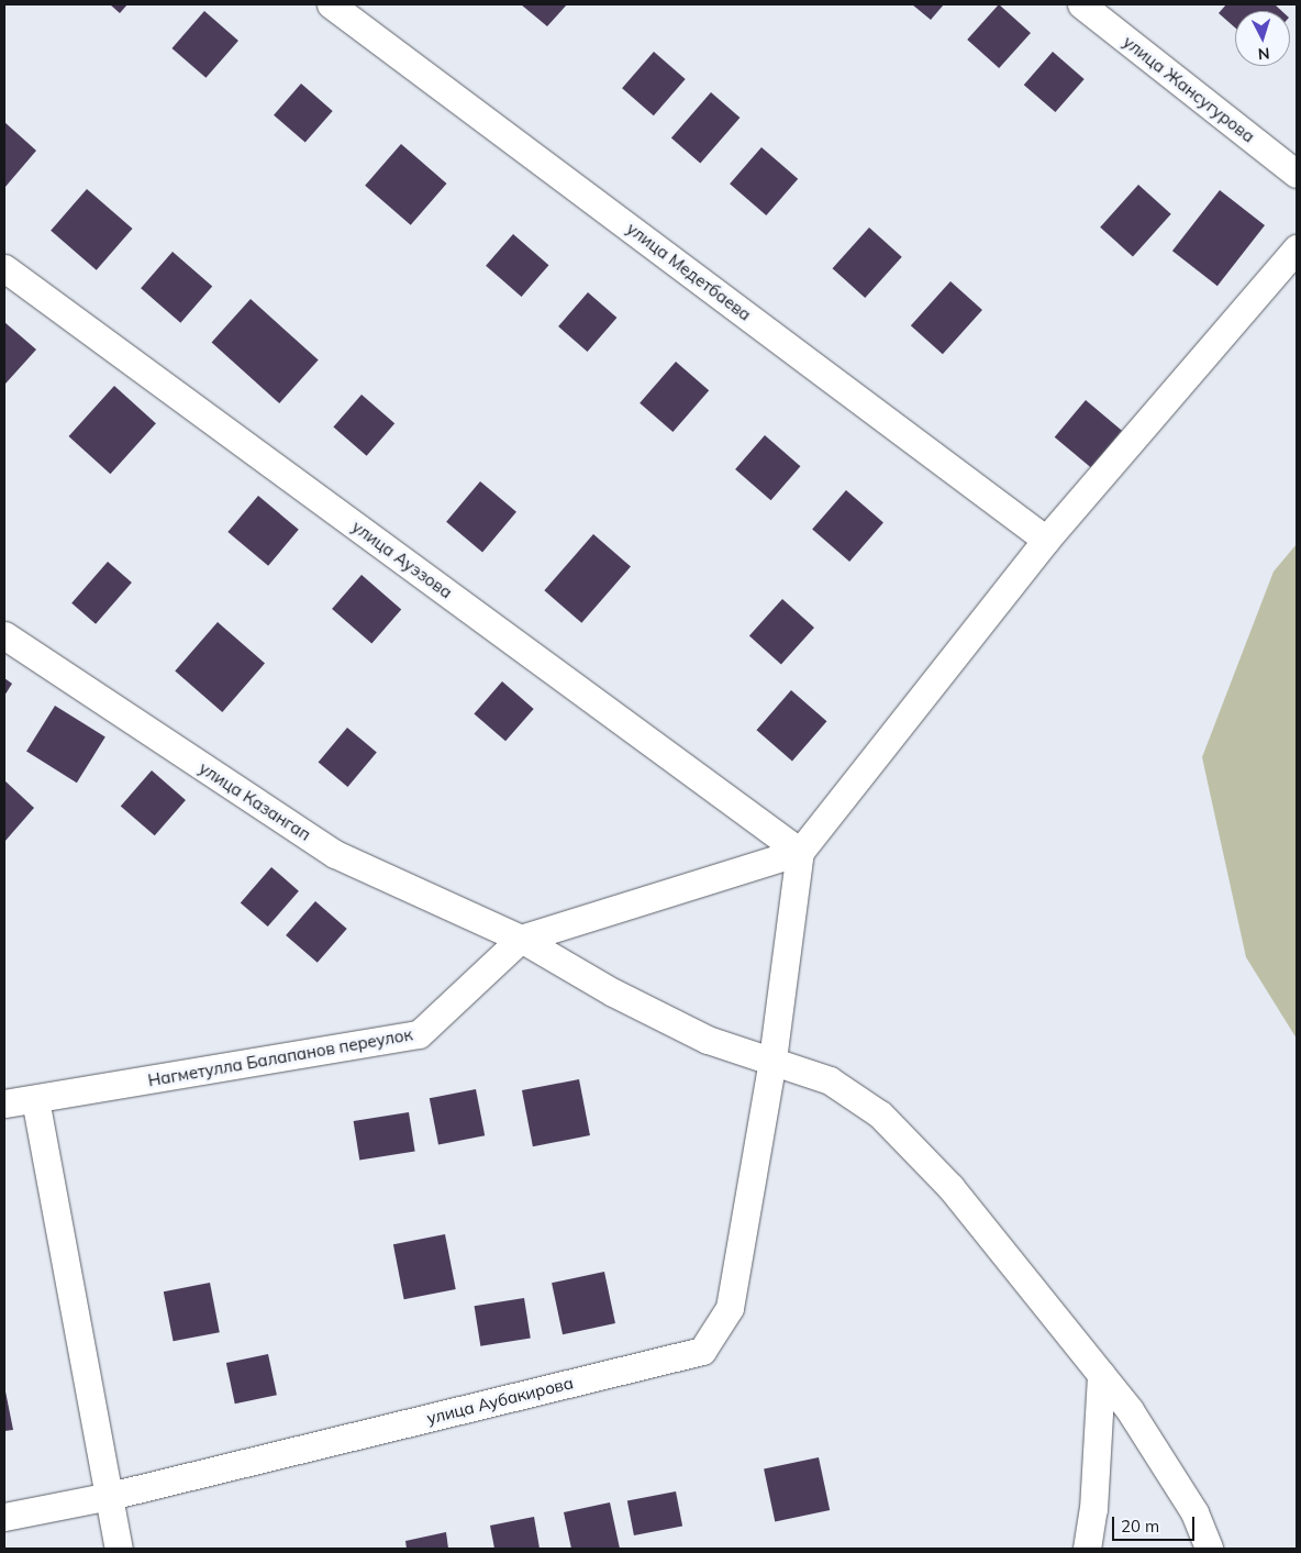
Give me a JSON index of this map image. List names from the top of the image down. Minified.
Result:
{"streets":{"street":["улица Жансугурова","улица Медетбаева","улица Ауэзова","улица Казангап","Нагметулла Балапанов переулок","улица Аубакирова"]},"crossings":[["улица Ауэзова","улица Аубакирова"],["улица Казангап","Нагметулла Балапанов переулок"],["улица Казангап","улица Аубакирова"]],"scale_bar":"20 m","north":"bottom"}
